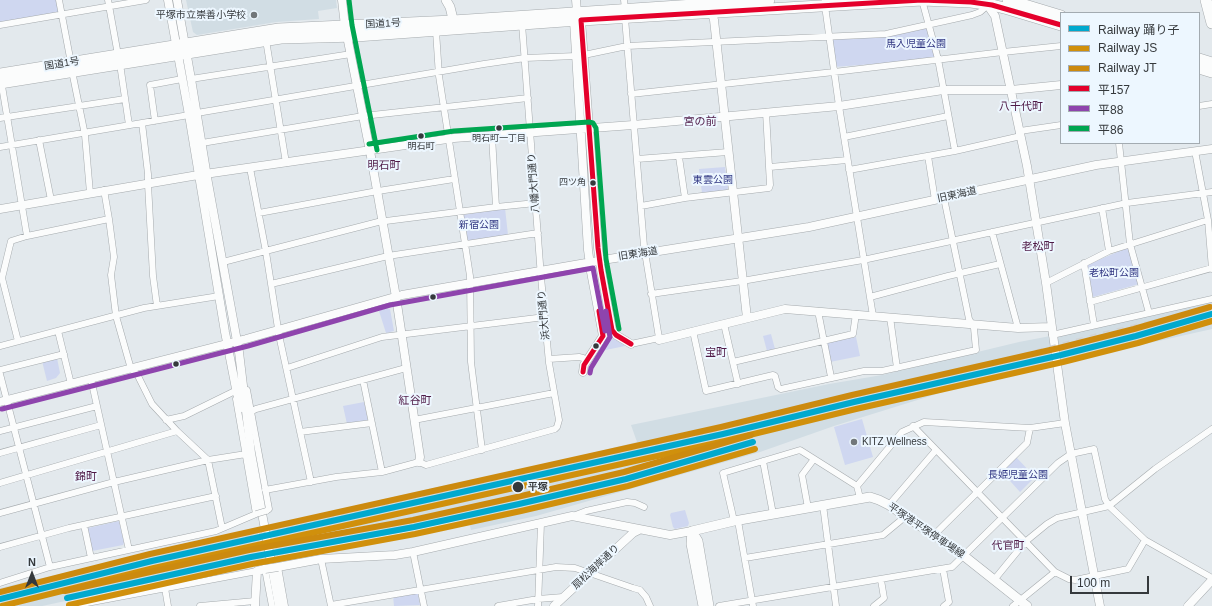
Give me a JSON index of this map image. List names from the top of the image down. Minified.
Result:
{"streets":{"highway":["国道1号"],"main road":["平塚港平塚停車場線"],"street":["八幡大門通り","旧東海道","浜大門通り","扇松海岸通り"]},"crossings":[["国道1号","八幡大門通り"],["八幡大門通り","旧東海道"],["八幡大門通り","浜大門通り"],["旧東海道","浜大門通り"]],"districts":["八千代町","宮の前","明石町","老松町","宝町","紅谷町","錦町","代官町"],"parks":["馬入児童公園","東雲公園","新宿公園","老松町公園","長姫児童公園"],"places":["平塚市立崇善小学校","明石町一丁目","明石町","四ツ角","KITZ Wellness","平塚"],"lines":["transit line 平157","transit line 平86","transit line 平88","rail line JT","rail line 踊り子","rail line JS"],"legend":["Railway 踊り子","Railway JS","Railway JT","平157","平88","平86"],"scale_bar":"100 m","north":"top"}
